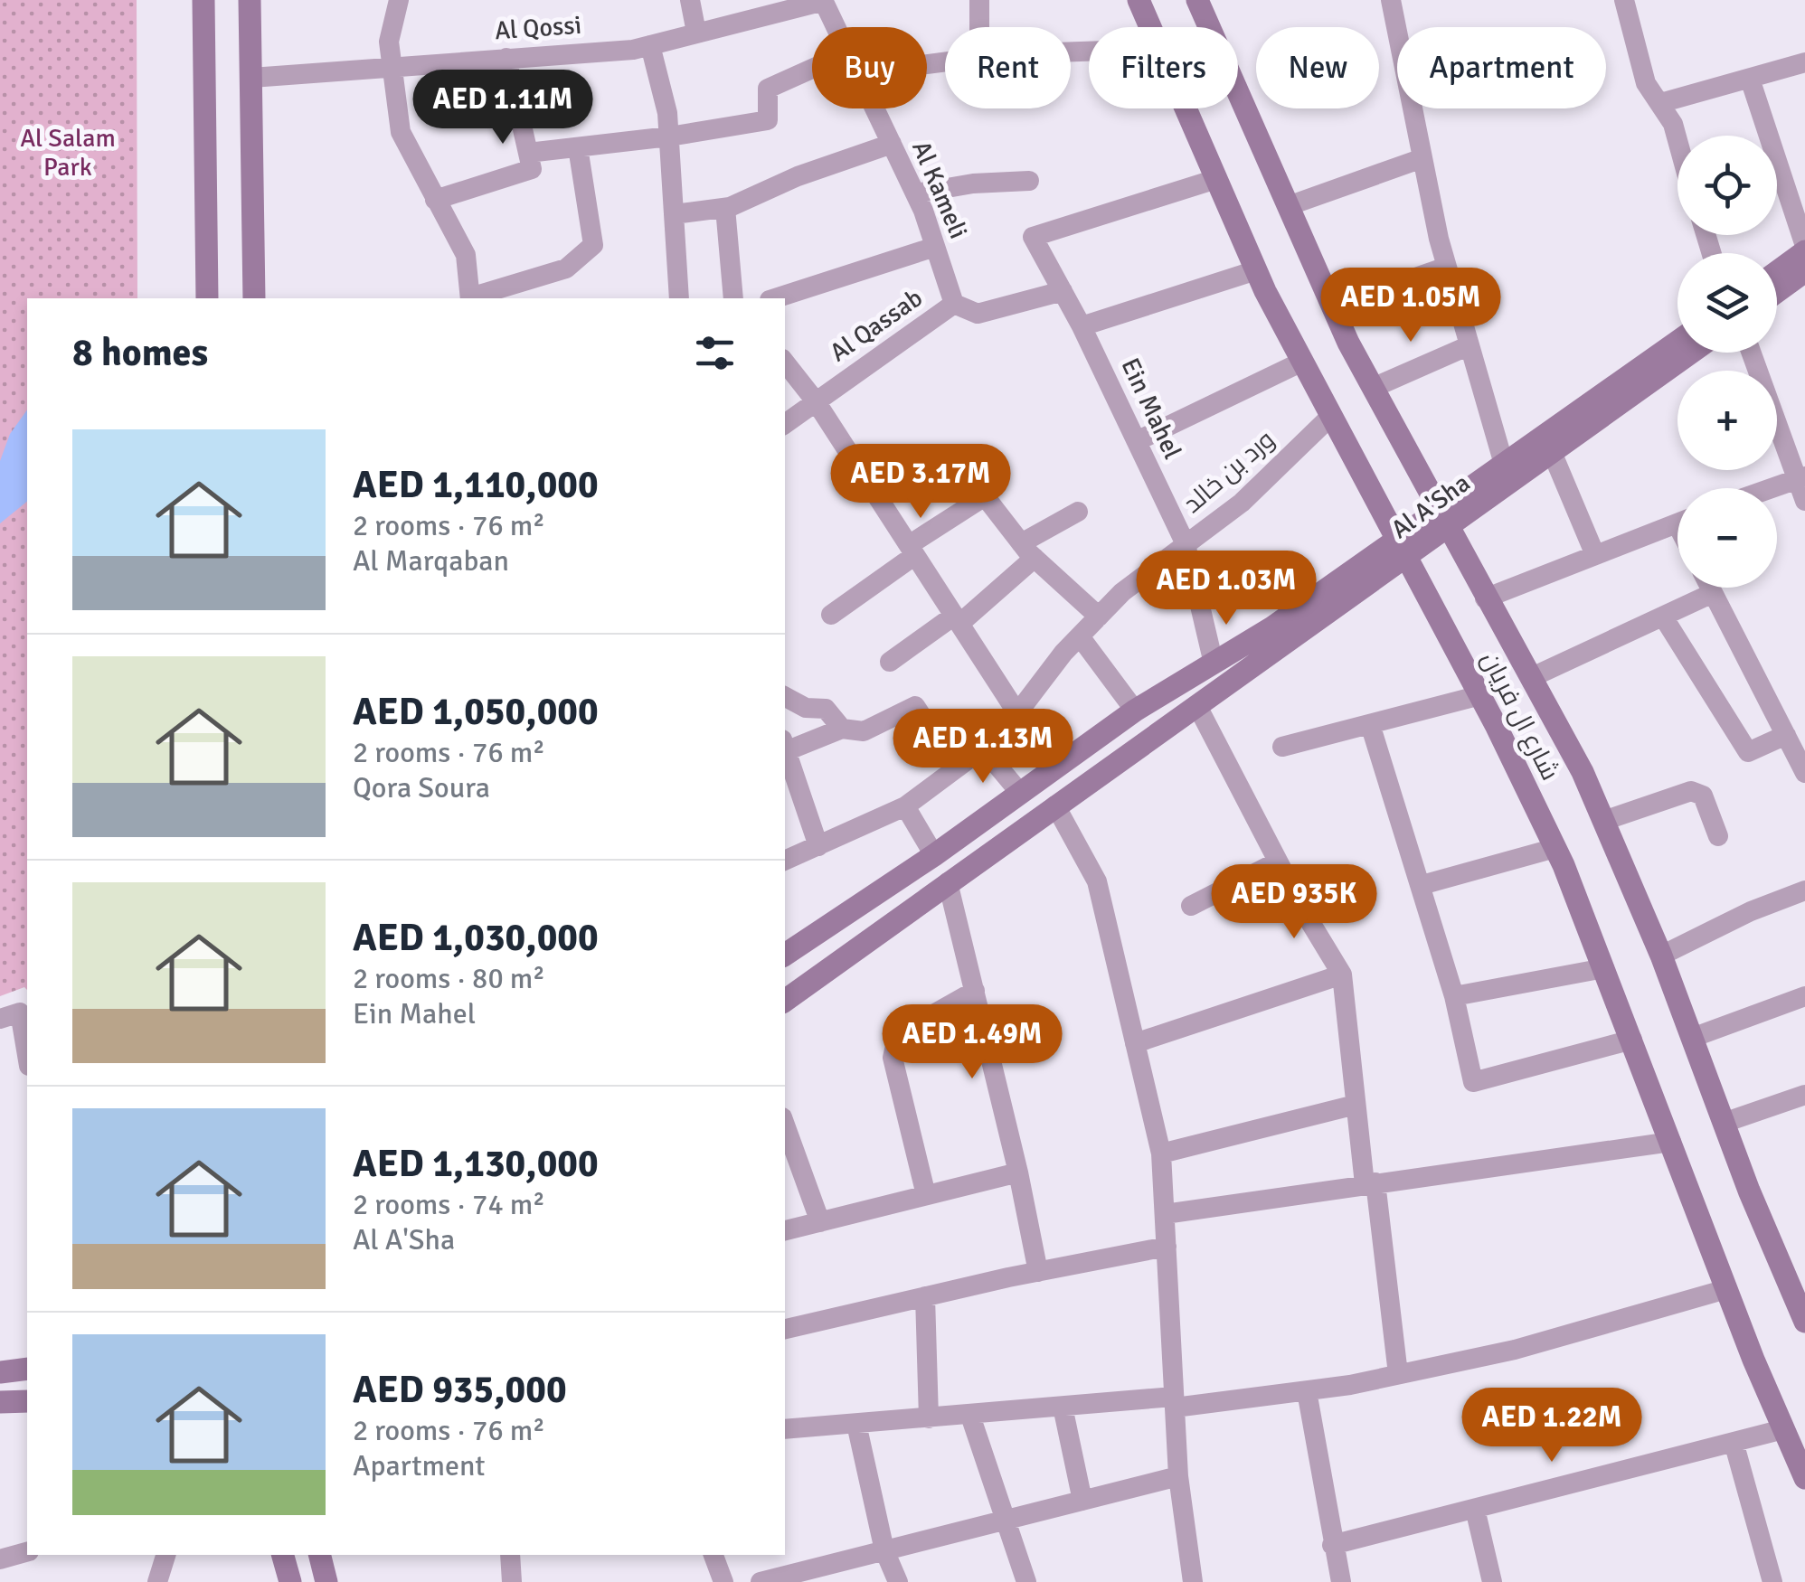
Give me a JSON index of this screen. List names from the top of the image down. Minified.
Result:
{"streets":{"main road":["Al A'Sha","شارع ال فريان"],"street":["Al Qossi","Al Kameli","Al Qassab","Ein Mahel","ورد بن خالد"]},"crossings":[["Al Qossi","Al Kameli"],["Al Kameli","Al Qassab"],["Al Qassab","Ein Mahel"],["Ein Mahel","ورد بن خالد"],["Ein Mahel","Al A'Sha"],["Ein Mahel","شارع ال فريان"],["ورد بن خالد","شارع ال فريان"],["Al A'Sha","شارع ال فريان"]],"parks":["Al Salam Park"],"page":{"chip":["Buy","Rent","Filters","New","Apartment"],"price":["AED 1.11M","AED 1.05M","AED 3.17M","AED 1.03M","AED 1.13M","AED 935K","AED 1.49M","AED 1.22M"],"map_buttons":["+","−"],"heading":"8 homes","list":[{"name":"AED 1,110,000","note":"2 rooms · 76 m² · Al Marqaban"},{"name":"AED 1,050,000","note":"2 rooms · 76 m² · Qora Soura"},{"name":"AED 1,030,000","note":"2 rooms · 80 m² · Ein Mahel"},{"name":"AED 1,130,000","note":"2 rooms · 74 m² · Al A'Sha"},{"name":"AED 935,000","note":"2 rooms · 76 m² · Apartment"}]}}
